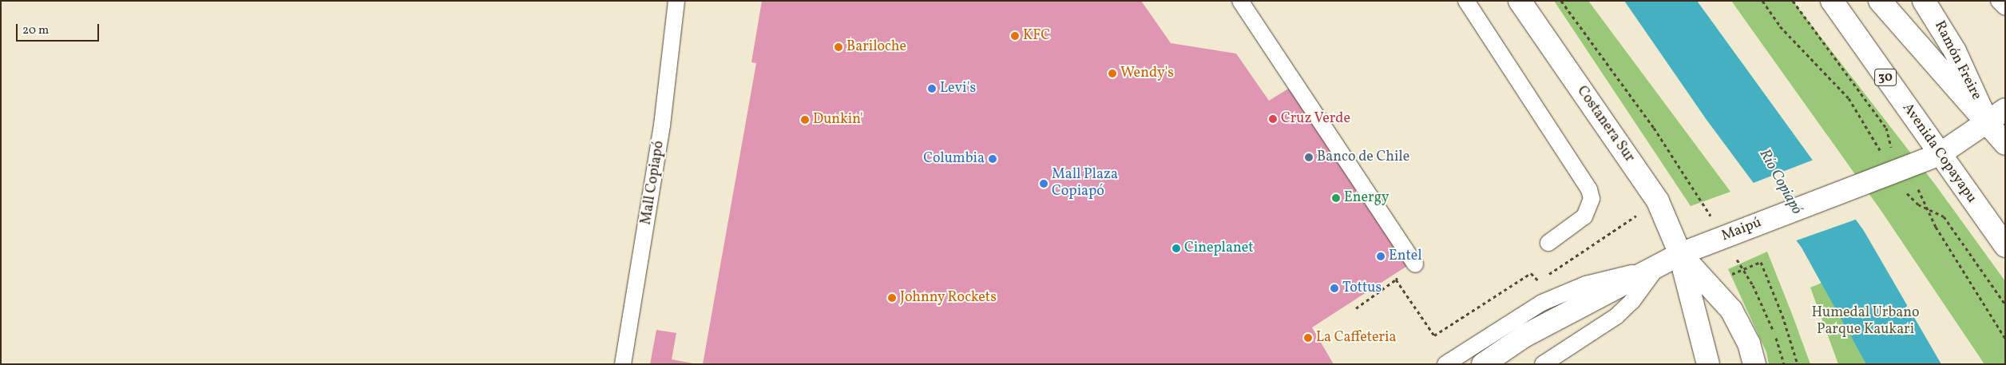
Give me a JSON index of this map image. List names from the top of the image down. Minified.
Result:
{"streets":{"main road":["Ramón Freire","30","Costanera Sur","Avenida Copayapu","Maipú"],"lane":["Mall Copiapó"]},"crossings":[["Ramón Freire","Maipú"],["Costanera Sur","Maipú"],["Avenida Copayapu","Maipú"]],"water":["Río Copiapó"],"parks":["Humedal Urbano Parque Kaukari"],"places":["KFC","Bariloche","Wendy's","Levi's","Cruz Verde","Dunkin'","Banco de Chile","Columbia","Mall Plaza Copiapó","Energy","Cineplanet","Entel","Tottus","Johnny Rockets","La Caffeteria"],"scale_bar":"20 m"}
